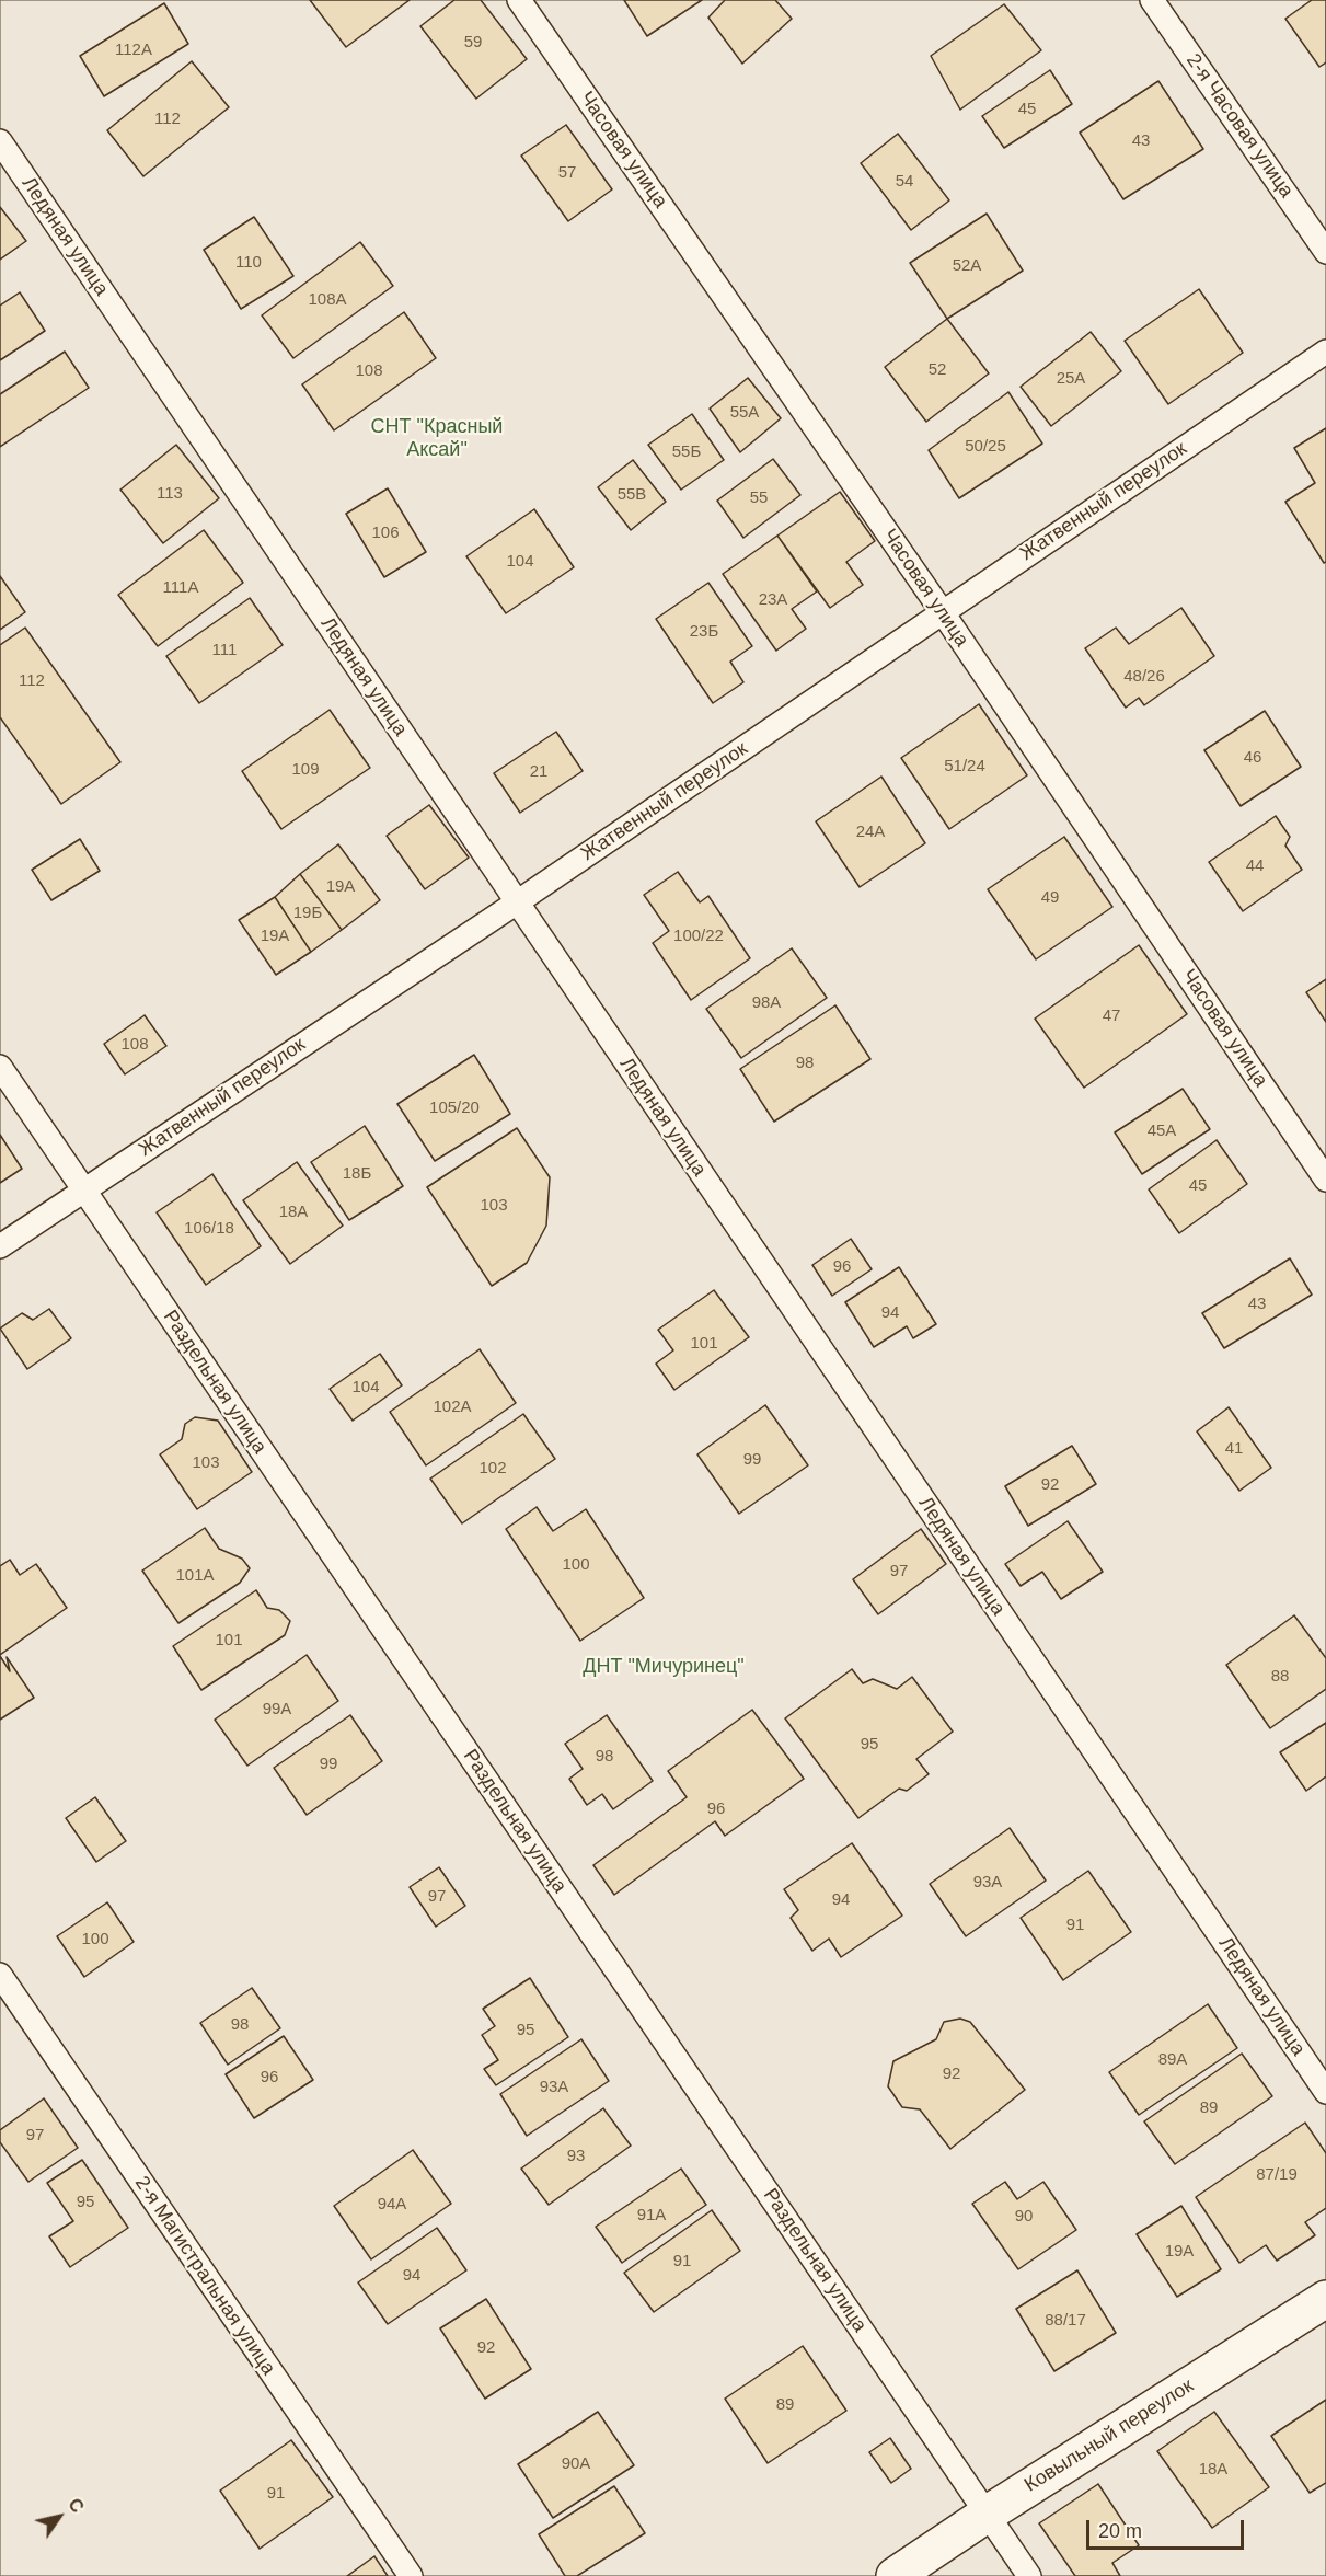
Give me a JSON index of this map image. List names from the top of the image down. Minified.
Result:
{"streets":{"street":["Ковыльный переулок"],"lane":["2-я Часовая улица","Часовая улица","Ледяная улица","Жатвенный переулок","Раздельная улица","2-я Магистральная улица"]},"crossings":[["Часовая улица","Жатвенный переулок"],["Ледяная улица","Жатвенный переулок"],["Жатвенный переулок","Раздельная улица"],["Раздельная улица","Ковыльный переулок"]],"parks":["СНТ \"Красный Аксай\"","ДНТ \"Мичуринец\""],"house_numbers":["59","112А","45","112","43","57","54","110","52А","108А","52","108","25А","55А","50/25","55Б","113","55В","55","106","104","111А","23А","23Б","111","48/26","112","46","51/24","109","21","24А","44","19А","49","19Б","19А","100/22","98А","47","108","98","105/20","45А","18Б","45","103","18А","106/18","96","43","94","101","104","102А","41","99","103","102","92","100","97","101А","101","88","99А","95","98","99","96","93А","97","94","91","100","98","95","89А","92","96","93А","89","97","93","87/19","95","94А","91А","90","19А","91","94","88/17","92","89","90А","18А","91"],"scale_bar":"20 m","north":"top right"}
